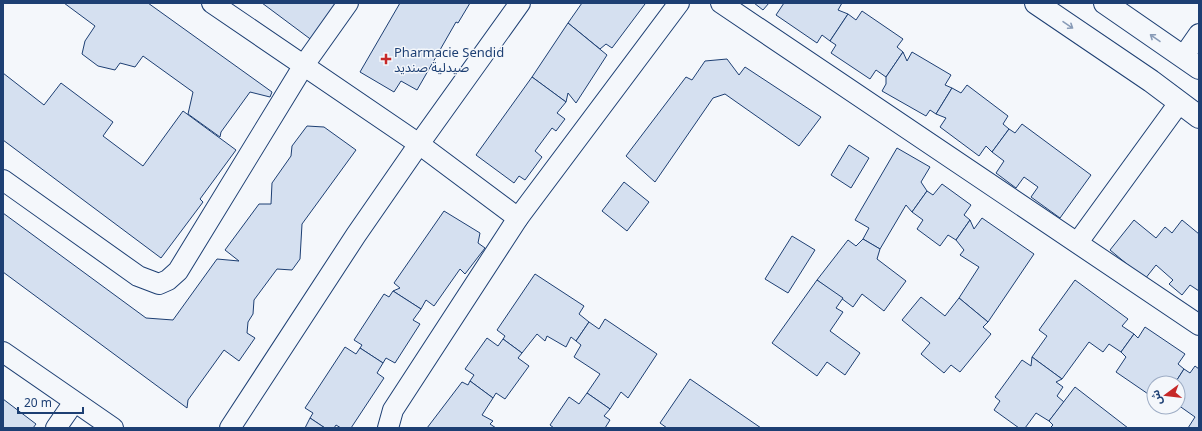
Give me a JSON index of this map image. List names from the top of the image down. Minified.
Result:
{"places":{"health":["Pharmacie Sendid صيدلية صنديد"]},"scale_bar":"20 m","north":"left"}
